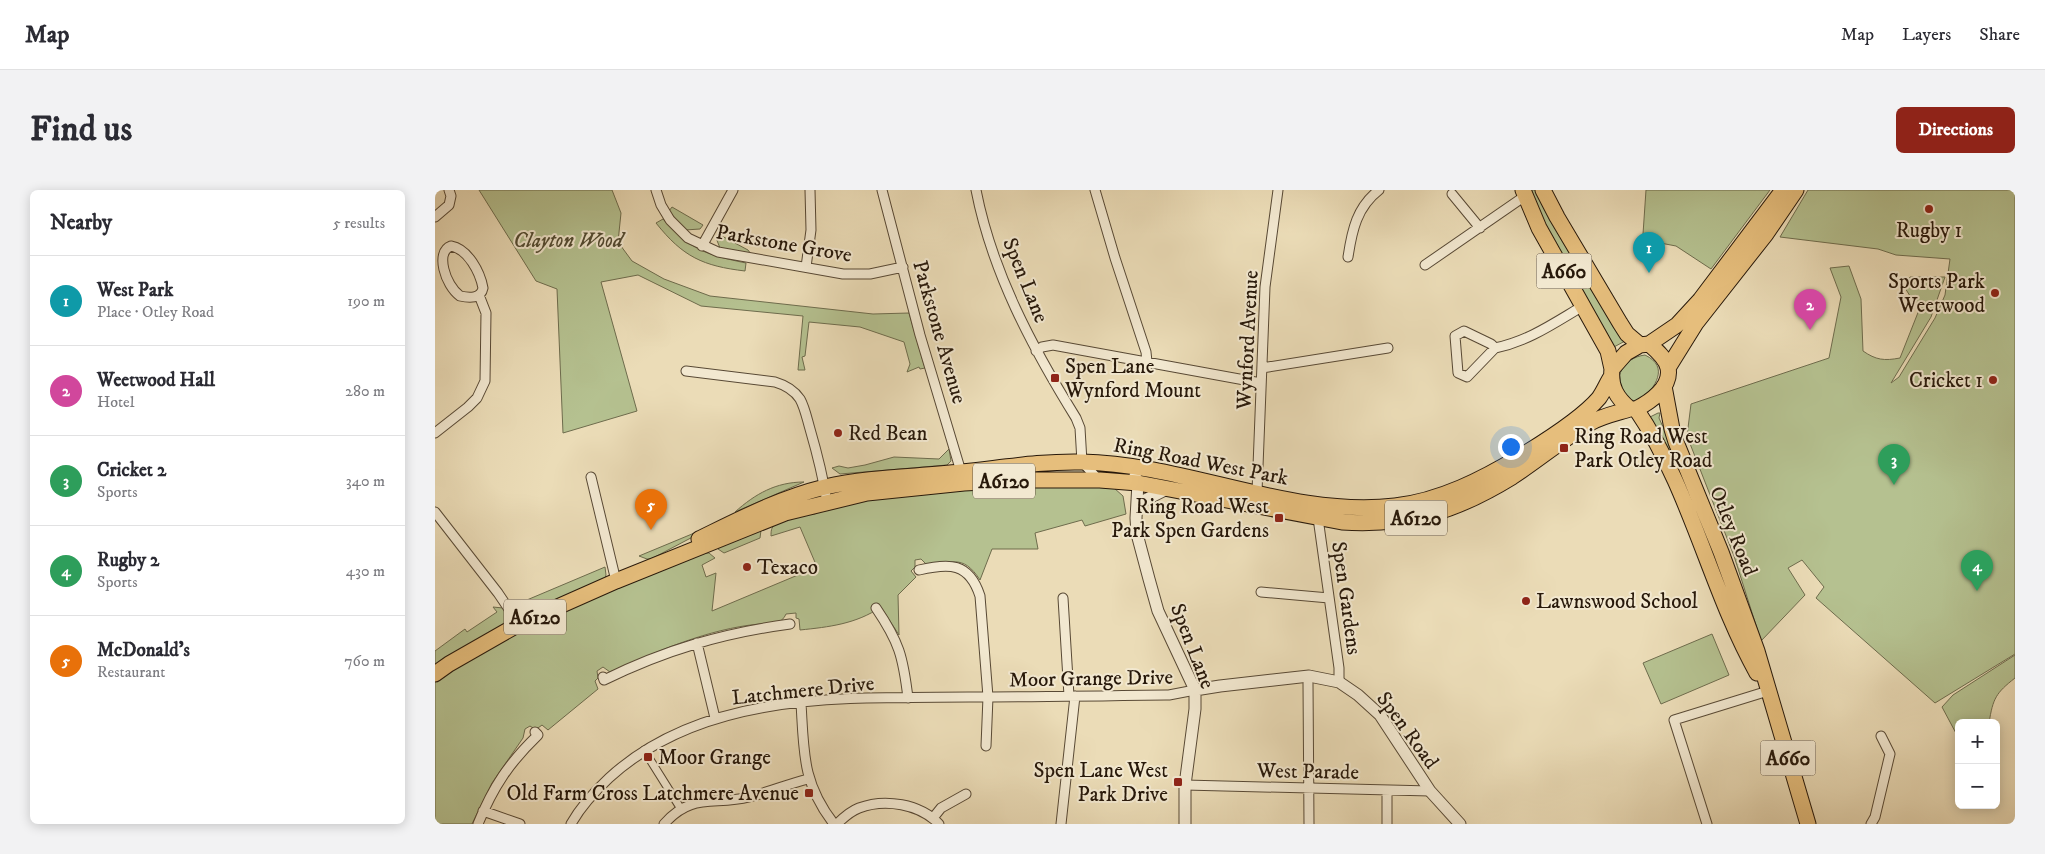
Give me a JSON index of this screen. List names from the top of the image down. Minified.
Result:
{"streets":{"highway":["A660","Ring Road West Park","A6120","Otley Road"],"street":["Parkstone Grove","Spen Lane","Parkstone Avenue","Wynford Avenue","Spen Gardens","Moor Grange Drive","Latchmere Drive","Spen Road","West Parade"]},"crossings":[["Parkstone Grove","Parkstone Avenue"],["A660","Ring Road West Park"],["A660","A6120"],["A660","Otley Road"],["Spen Lane","Ring Road West Park"],["Spen Lane","Moor Grange Drive"],["Spen Lane","Spen Road"],["Spen Lane","West Parade"],["Parkstone Avenue","Ring Road West Park"],["Wynford Avenue","Ring Road West Park"],["Ring Road West Park","A6120"],["Ring Road West Park","Otley Road"],["Ring Road West Park","Spen Gardens"],["A6120","Otley Road"],["Spen Gardens","Spen Road"],["Moor Grange Drive","Latchmere Drive"],["Moor Grange Drive","Spen Road"],["Spen Road","West Parade"]],"parks":["Clayton Wood"],"places":{"other":["Rugby 1","Sports Park Weetwood","Cricket 1","Red Bean","Texaco","Lawnswood School"],"transit":["Spen Lane Wynford Mount","Ring Road West Park Otley Road","Ring Road West Park Spen Gardens","Moor Grange","Spen Lane West Park Drive","Old Farm Cross Latchmere Avenue"]},"page":{"header":"Map","nav":["Map","Layers","Share"],"buttons":"Directions","title":"Find us","heading":["Nearby","5 results"],"pins":["1","2","3","5","4"],"list":[{"mark":"1","name":"West Park","note":"Place · Otley Road","value":"190 m"},{"mark":"2","name":"Weetwood Hall","note":"Hotel","value":"280 m"},{"mark":"3","name":"Cricket 2","note":"Sports","value":"340 m"},{"mark":"4","name":"Rugby 2","note":"Sports","value":"430 m"},{"mark":"5","name":"McDonald's","note":"Restaurant","value":"760 m"}],"map_buttons":["+","−"]}}
